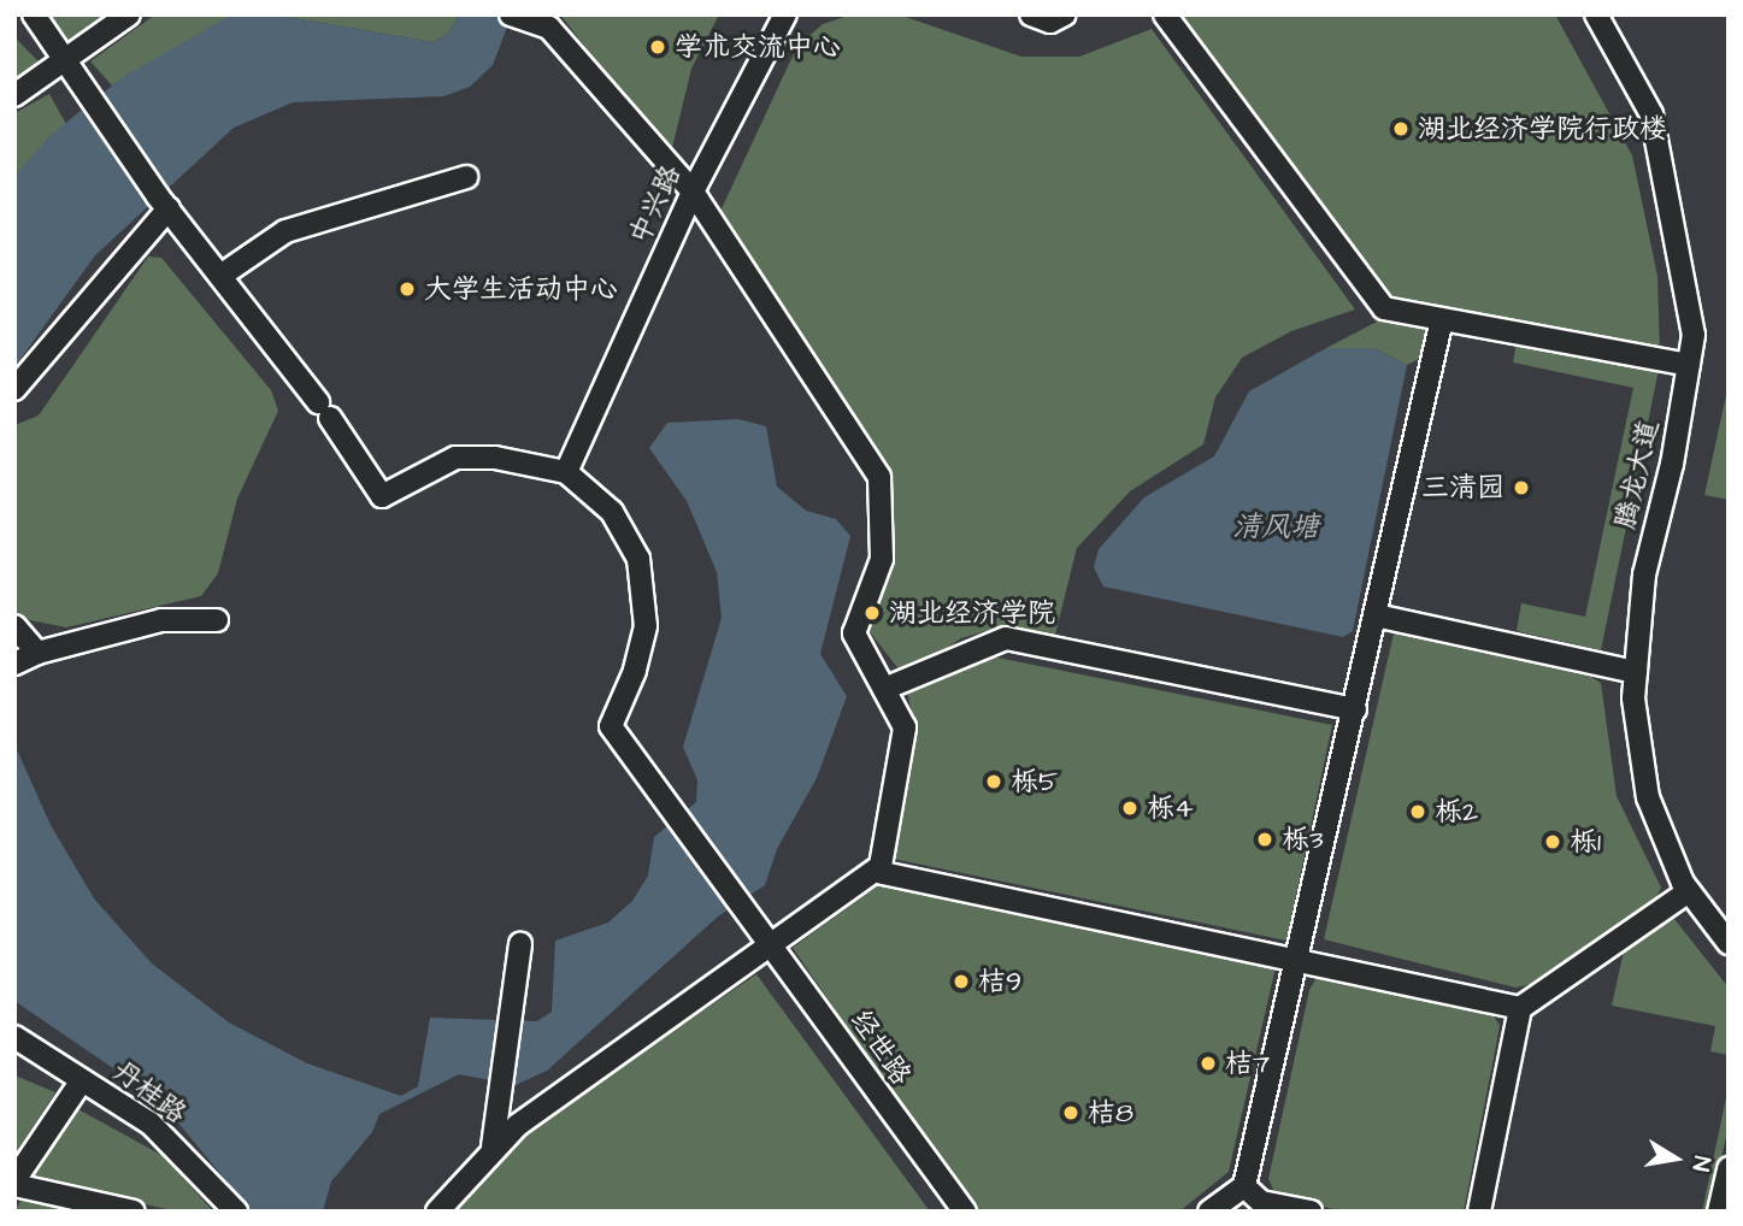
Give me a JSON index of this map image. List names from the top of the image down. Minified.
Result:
{"streets":{"street":["中兴路","腾龙大道","经世路","丹桂路"]},"crossings":[["中兴路","经世路"]],"water":["清风塘"],"places":["学术交流中心","湖北经济学院行政楼","大学生活动中心","三清园","湖北经济学院","栎5","栎4","栎2","栎3","栎1","桔9","桔7","桔8"],"north":"right"}
